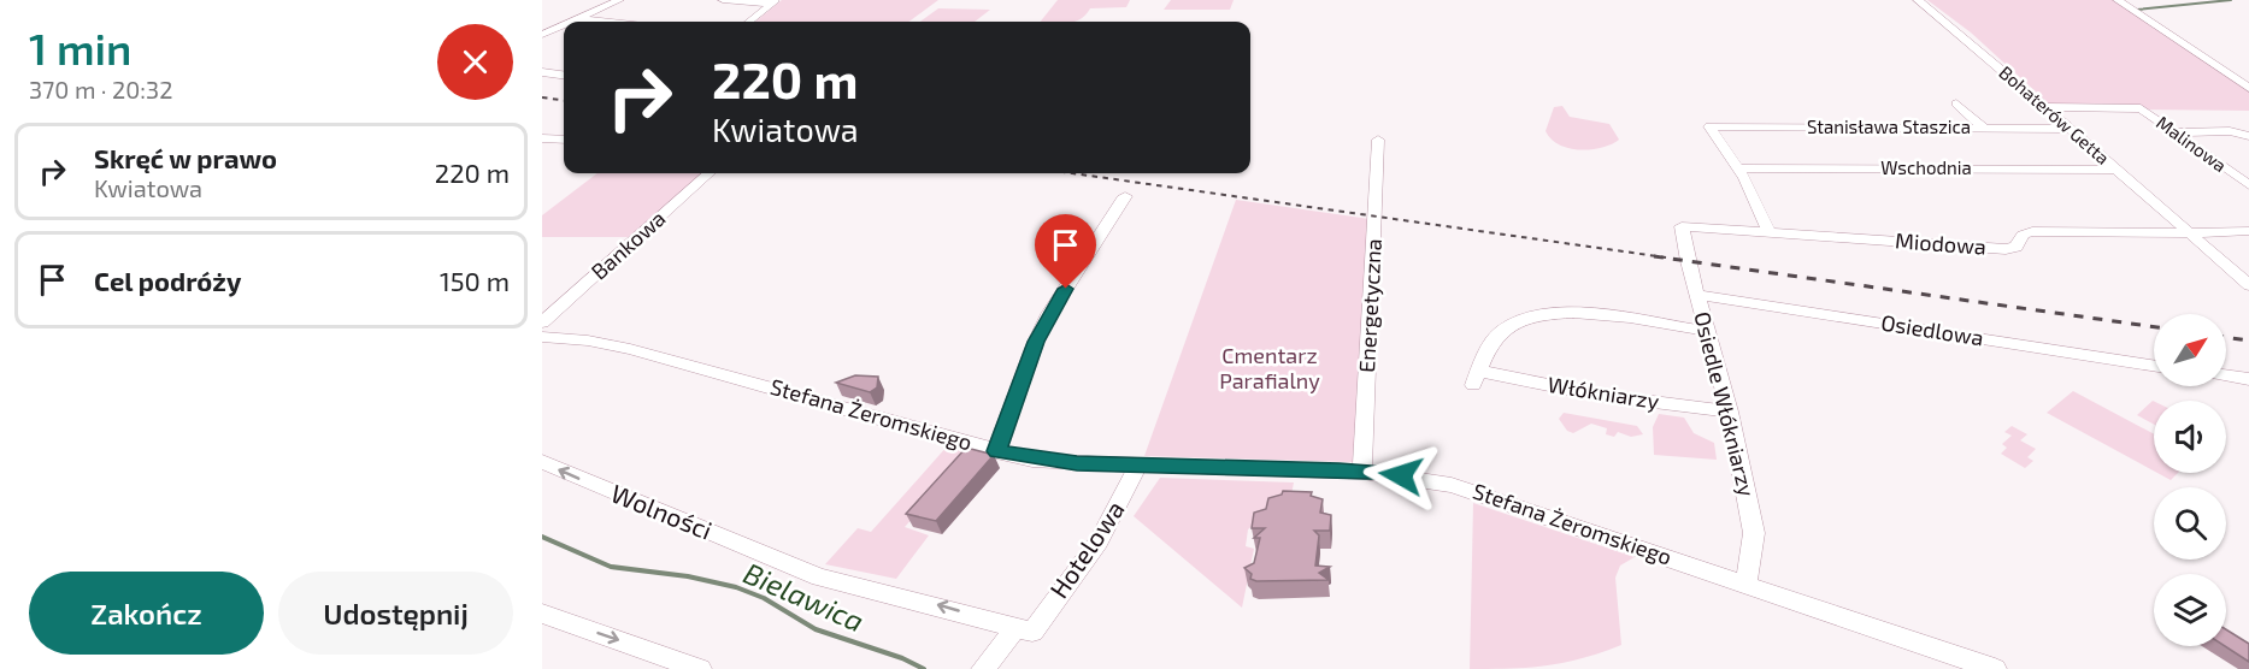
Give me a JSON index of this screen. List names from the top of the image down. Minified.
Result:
{"streets":{"street":["Bohaterów Getta","Stanisława Staszica","Malinowa","Wschodnia","Miodowa","Bankowa","Energetyczna","Osiedlowa","Włókniarzy","Osiedle Włókniarzy","Stefana Żeromskiego","Wolności","Hotelowa"]},"crossings":[["Bohaterów Getta","Stanisława Staszica"],["Bohaterów Getta","Malinowa"],["Bohaterów Getta","Wschodnia"],["Bohaterów Getta","Miodowa"],["Stanisława Staszica","Wschodnia"],["Miodowa","Osiedle Włókniarzy"],["Energetyczna","Stefana Żeromskiego"],["Osiedlowa","Osiedle Włókniarzy"],["Włókniarzy","Osiedle Włókniarzy"],["Osiedle Włókniarzy","Stefana Żeromskiego"],["Stefana Żeromskiego","Hotelowa"],["Wolności","Hotelowa"]],"water":["Bielawica"],"parks":["Cmentarz Parafialny"],"north":"top right","page":{"heading":["1 min","370 m · 20:32"],"turn":["220 m","Kwiatowa"],"list":[{"name":"Skręć w prawo","note":"Kwiatowa","value":"220 m"},{"name":"Cel podróży","value":"150 m"}],"buttons":["Zakończ","Udostępnij"]}}
